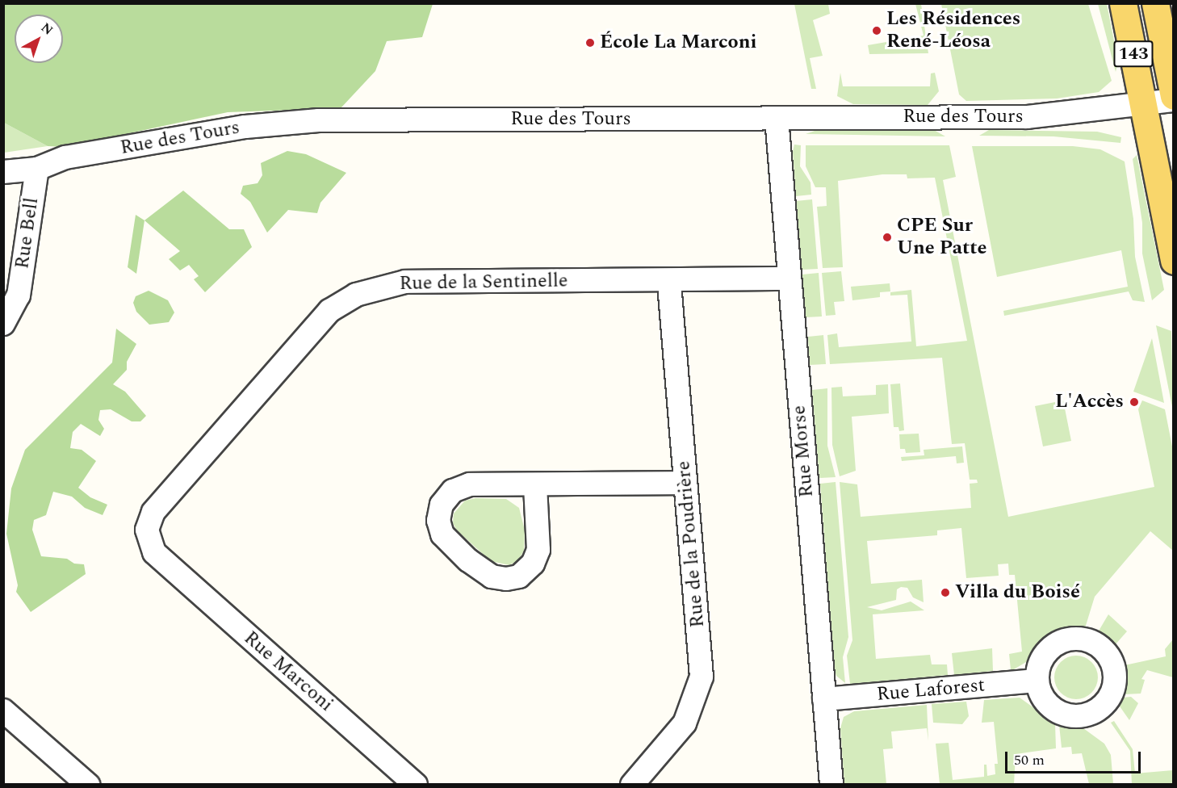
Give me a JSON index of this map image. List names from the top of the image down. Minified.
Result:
{"streets":{"main road":["143"],"street":["Rue des Tours","Rue Bell","Rue de la Sentinelle","Rue Morse","Rue de la Poudrière","Rue Marconi","Rue Laforest"]},"crossings":[["143","Rue des Tours"],["Rue des Tours","Rue Bell"],["Rue des Tours","Rue Morse"],["Rue de la Sentinelle","Rue Morse"],["Rue de la Sentinelle","Rue de la Poudrière"],["Rue de la Sentinelle","Rue Marconi"],["Rue Morse","Rue Laforest"]],"places":["Les Résidences René-Léosa","École La Marconi","CPE Sur Une Patte","L'Accès","Villa du Boisé"],"scale_bar":"50 m","north":"top right"}
